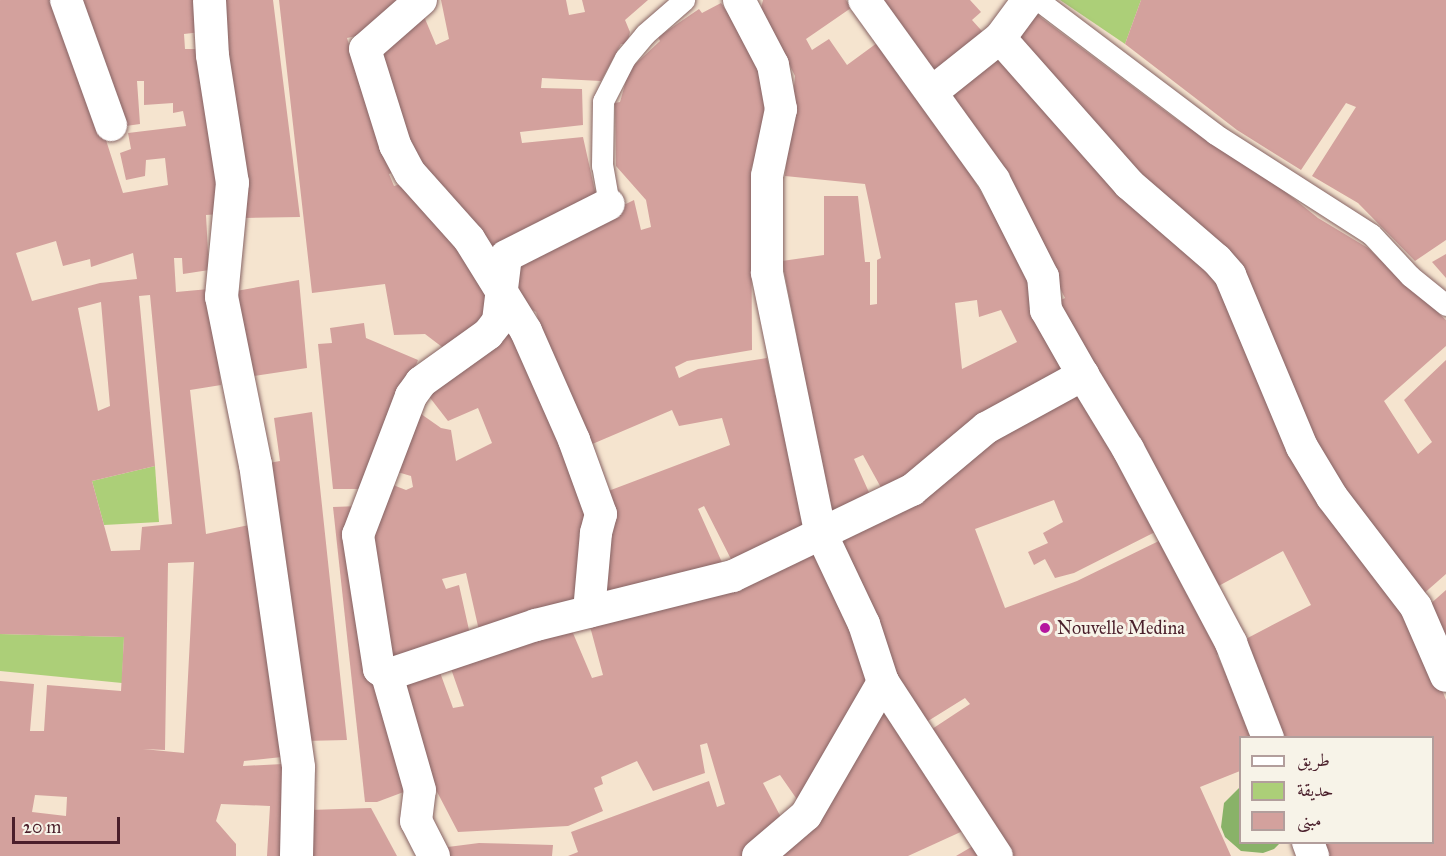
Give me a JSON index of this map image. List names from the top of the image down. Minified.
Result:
{"places":["Nouvelle Medina"],"legend":["طريق","حديقة","مبنى"],"scale_bar":"20 m"}
